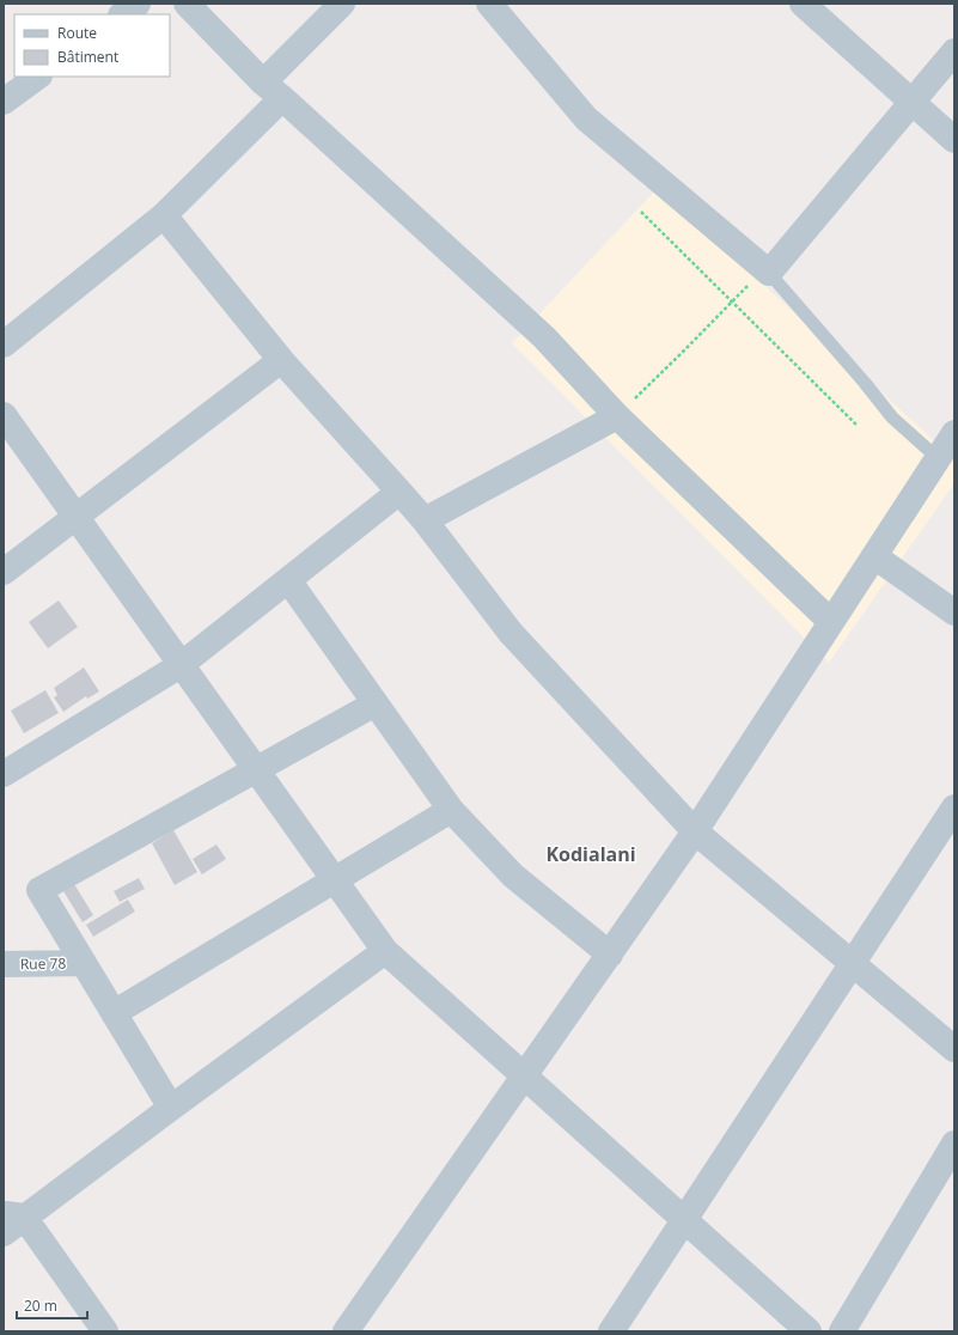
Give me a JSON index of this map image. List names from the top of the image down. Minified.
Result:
{"streets":{"street":["Rue 78"]},"districts":["Kodialani"],"legend":["Route","Bâtiment"],"scale_bar":"20 m"}
